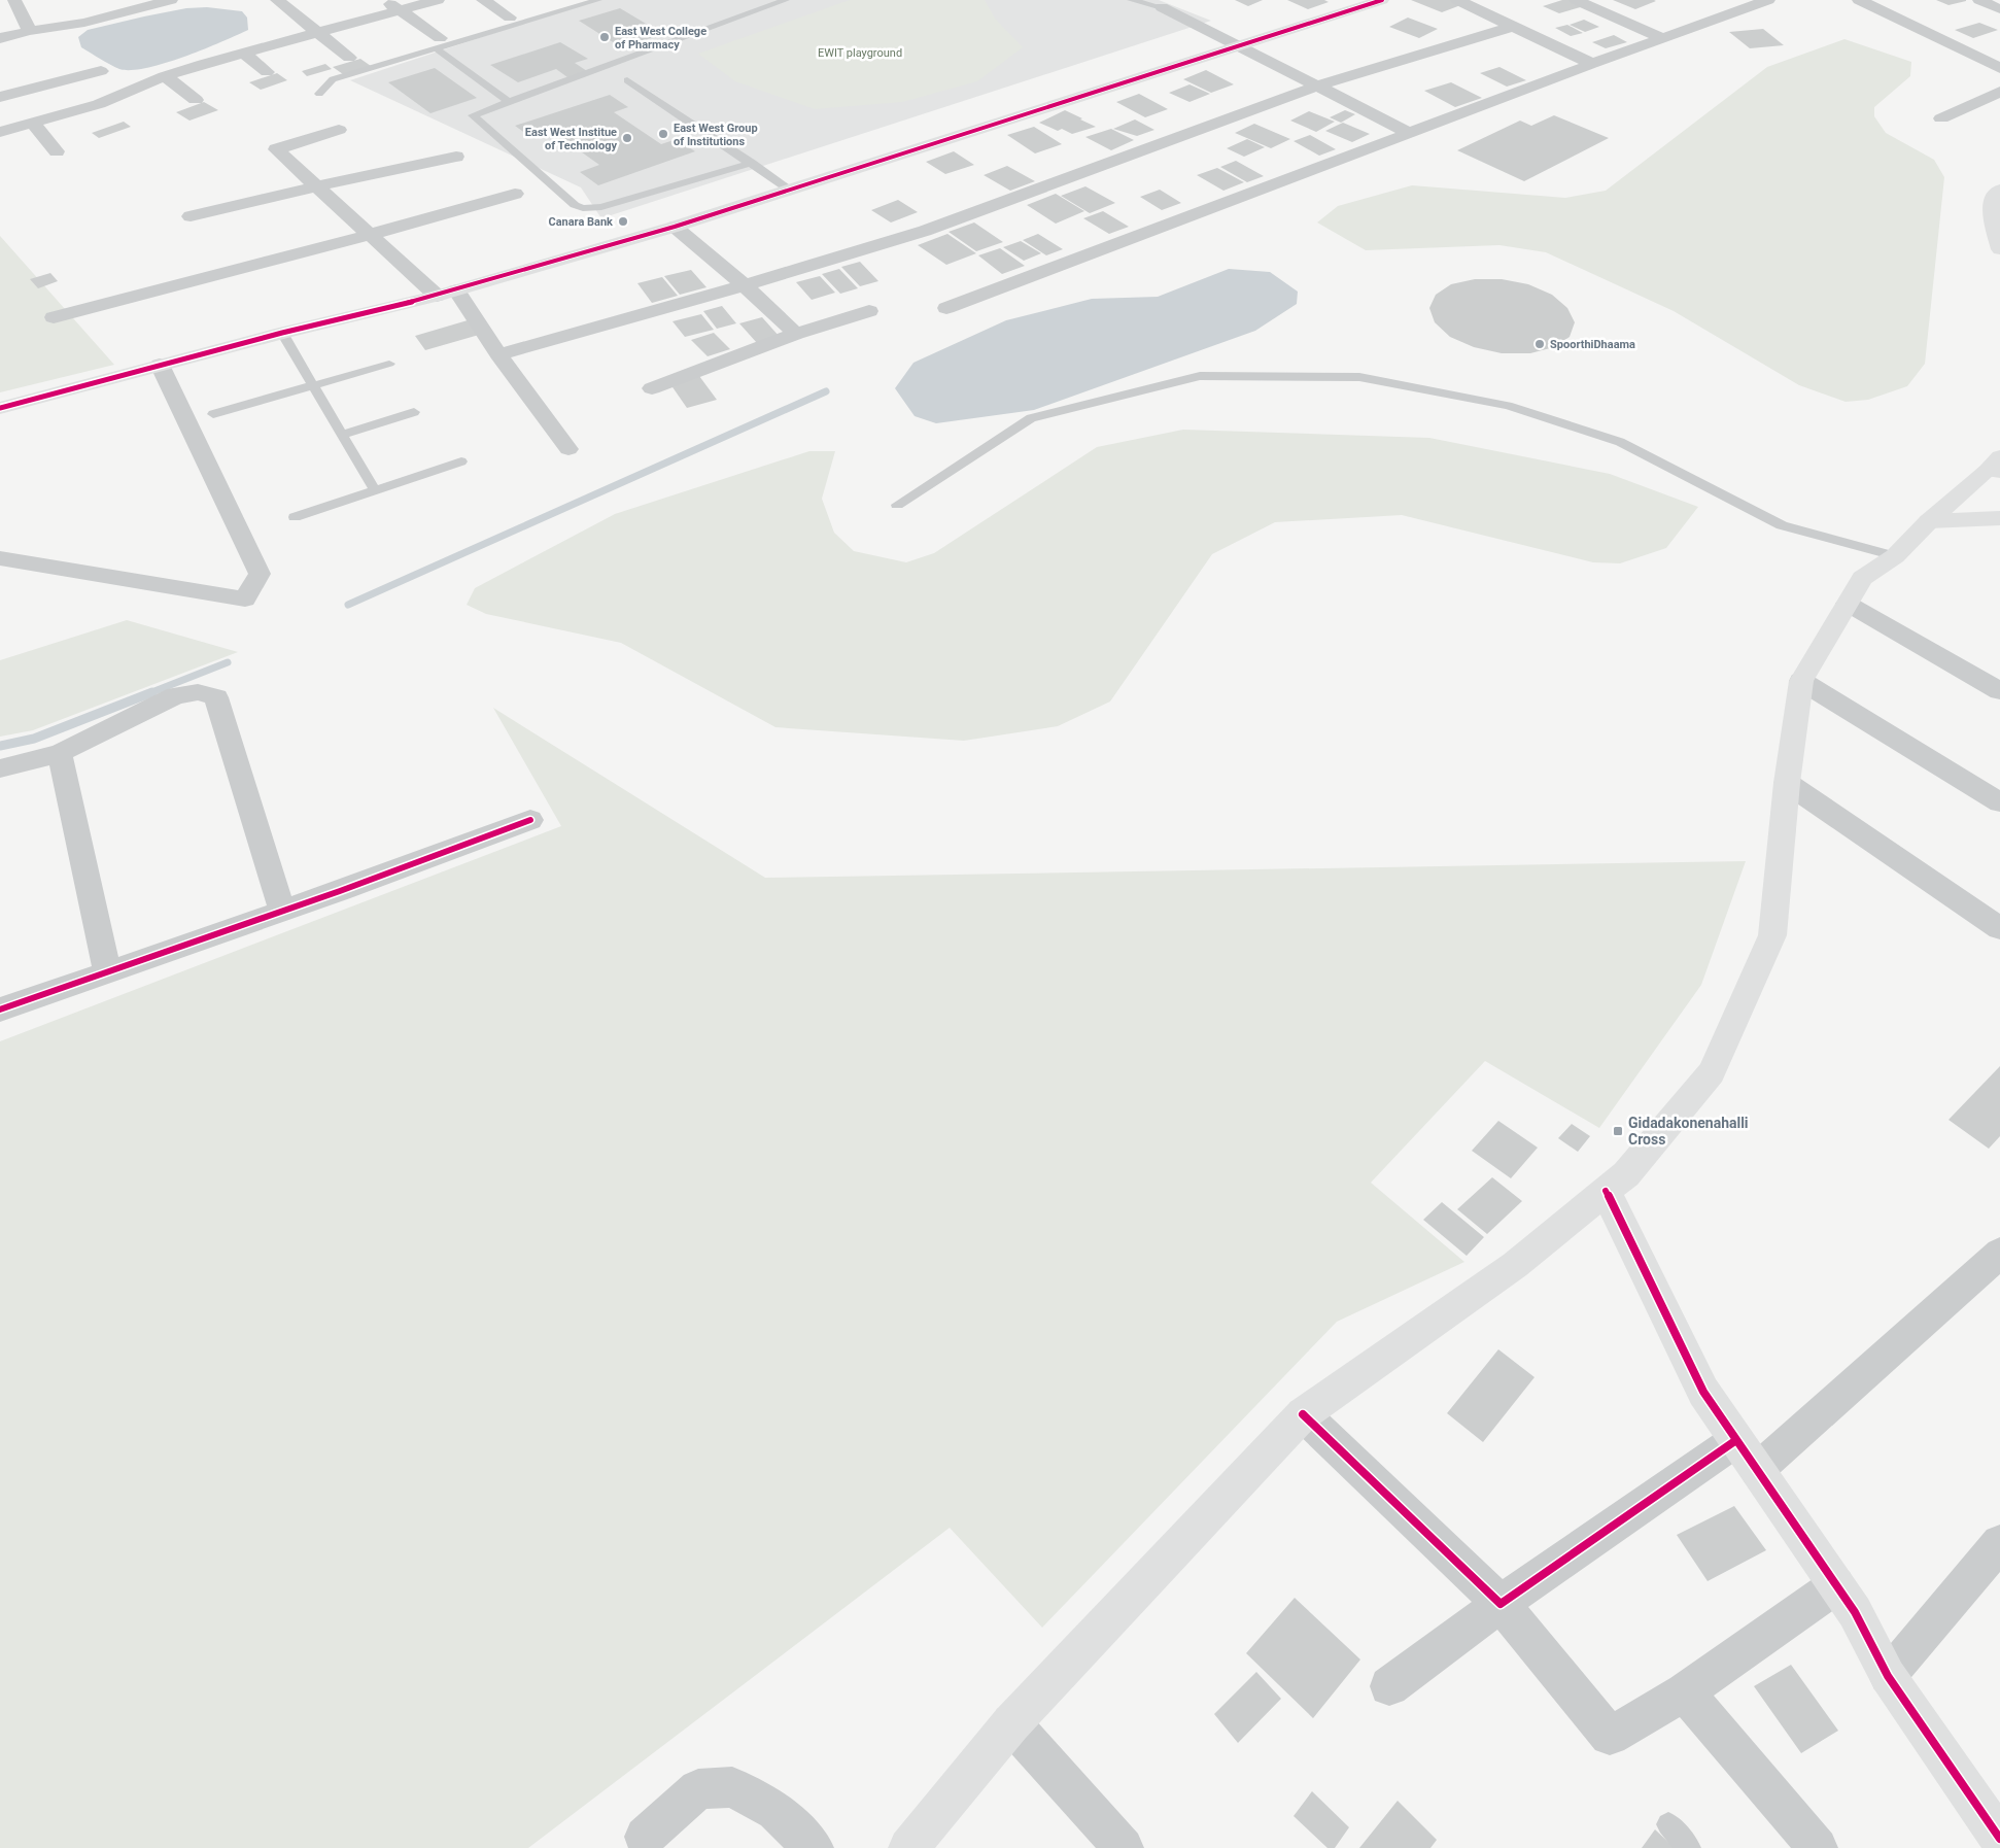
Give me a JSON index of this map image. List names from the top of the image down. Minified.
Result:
{"parks":["EWIT playground"],"places":{"other":["East West College of Pharmacy","East West Group of Institutions","East West Institue of Technology","Canara Bank","SpoorthiDhaama"],"transit":["Gidadakonenahalli Cross"]}}
